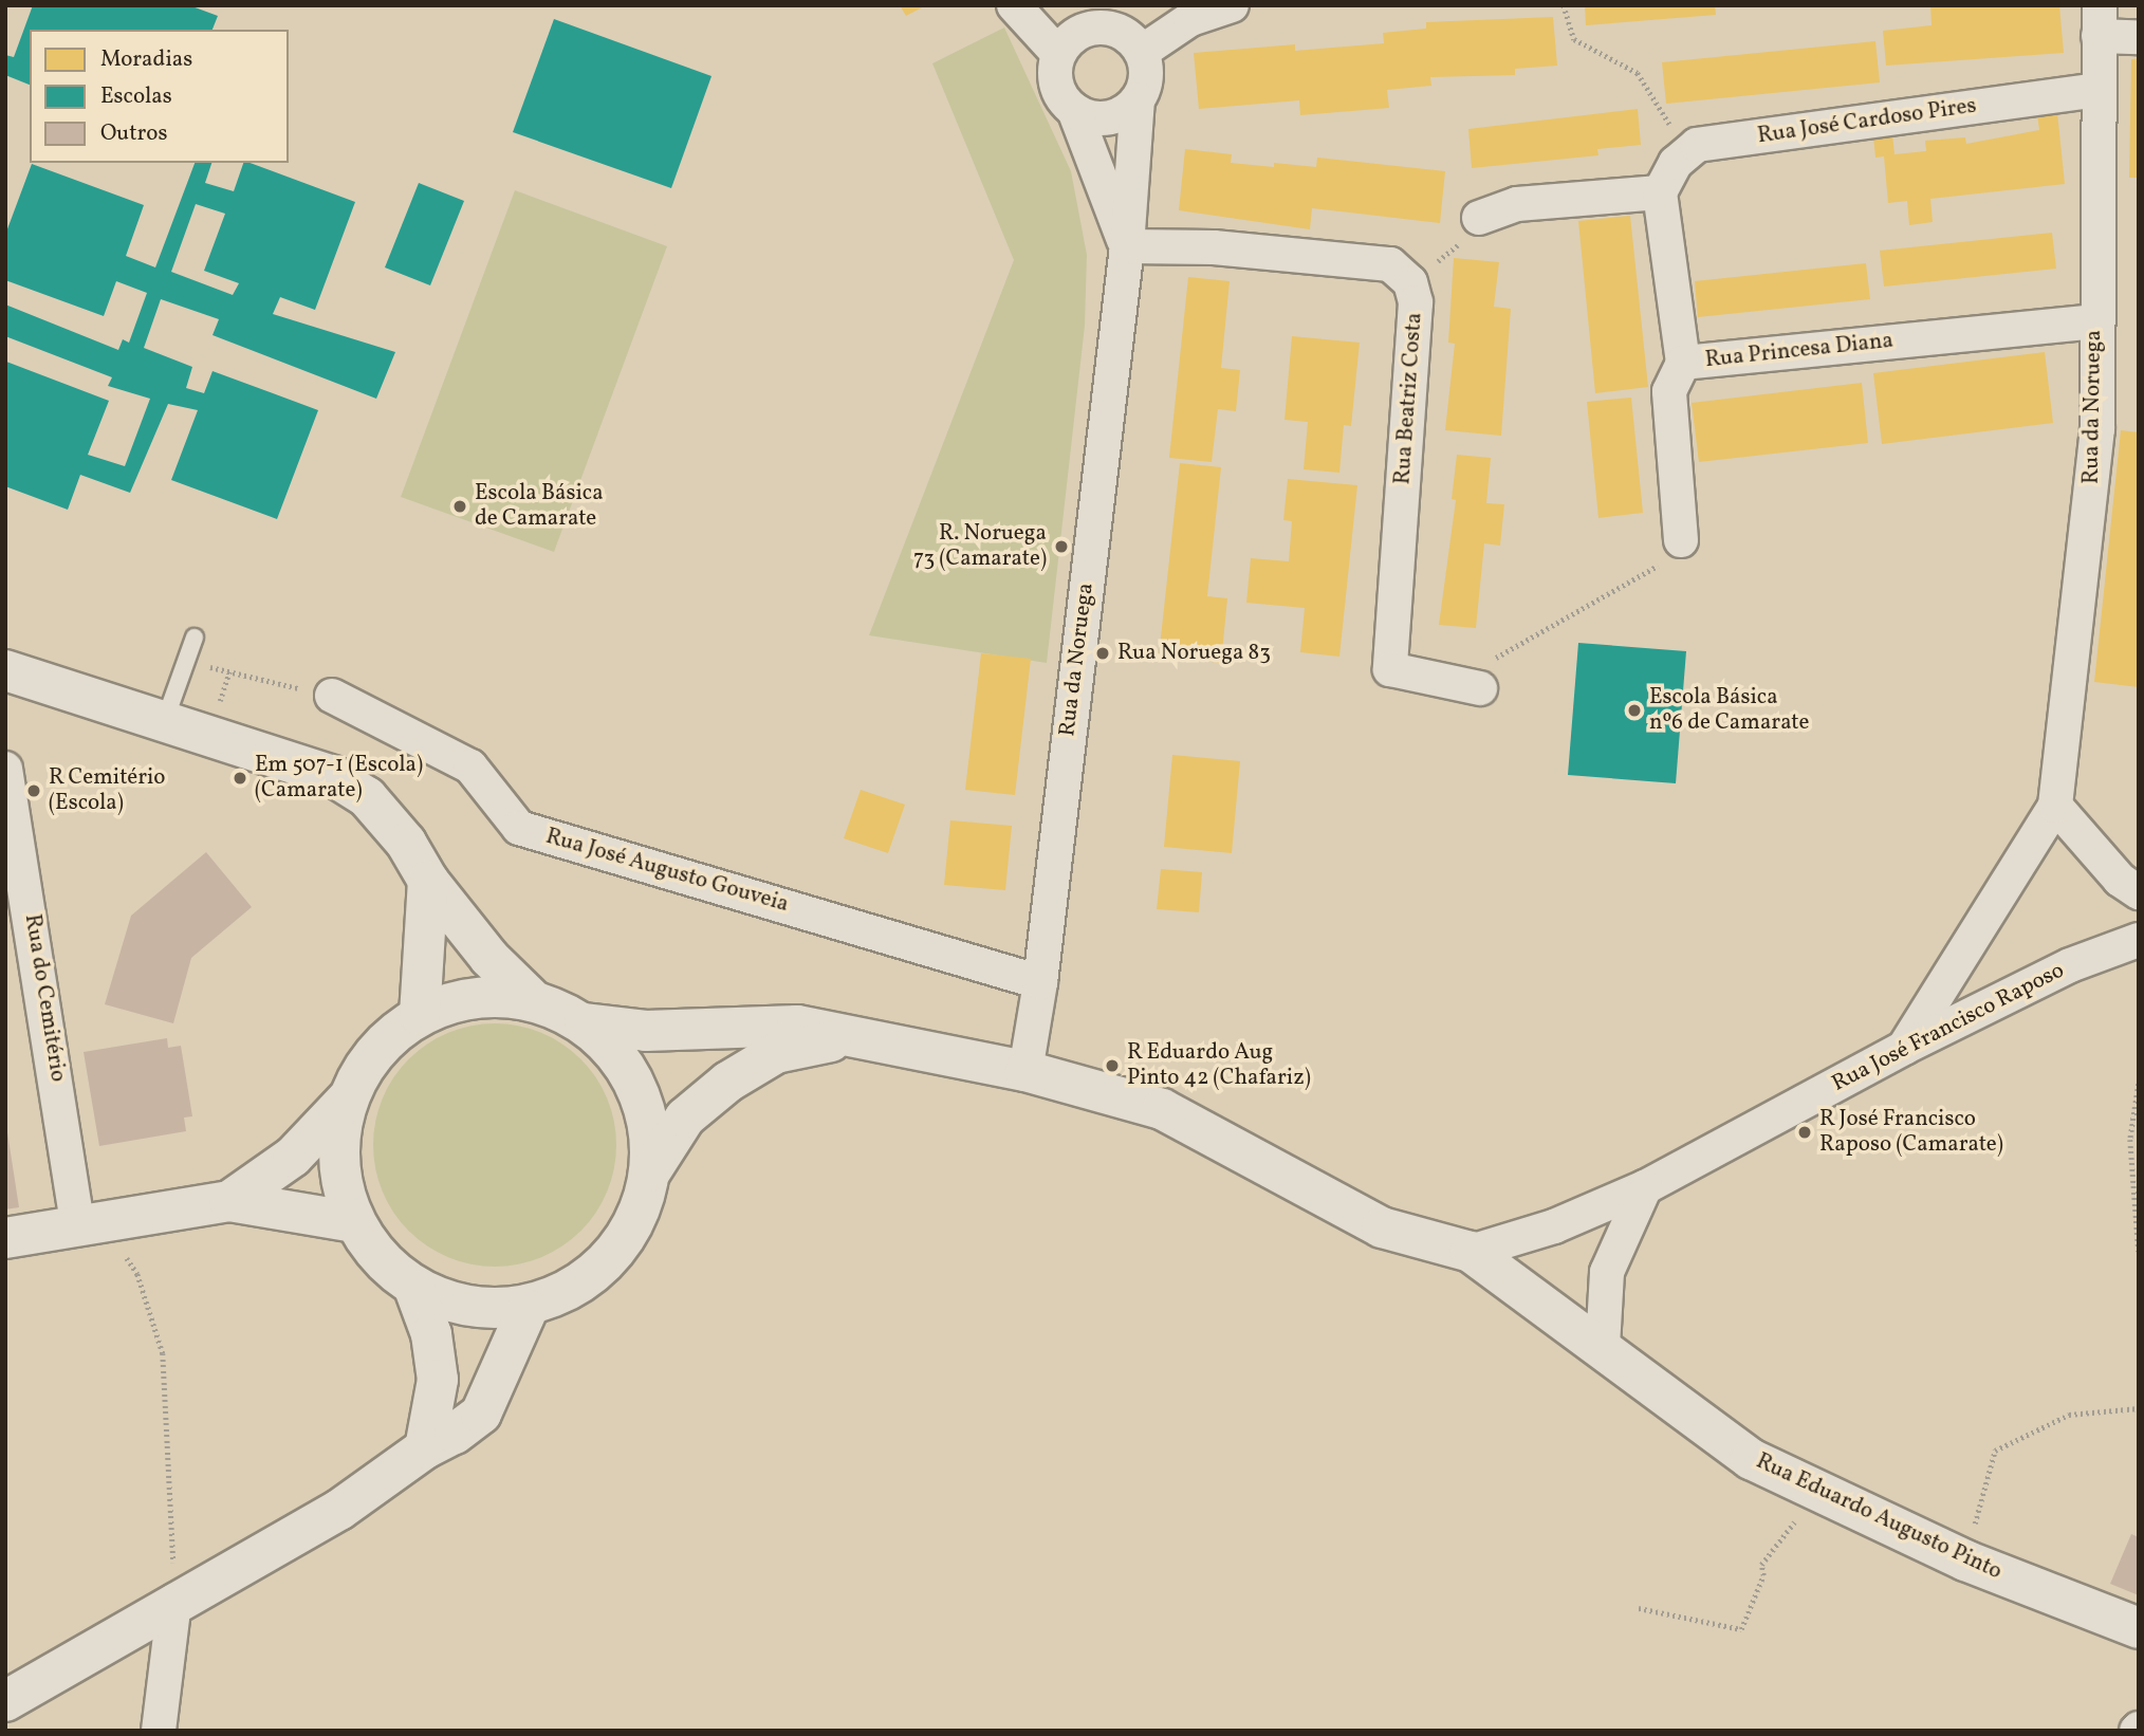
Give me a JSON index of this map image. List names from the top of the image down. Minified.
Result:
{"streets":{"street":["Rua José Cardoso Pires","Rua Princesa Diana","Rua Beatriz Costa","Rua da Noruega","Rua José Augusto Gouveia","Rua do Cemitério","Rua José Francisco Raposo","Rua Eduardo Augusto Pinto"]},"crossings":[["Rua José Cardoso Pires","Rua da Noruega"],["Rua Princesa Diana","Rua da Noruega"],["Rua Beatriz Costa","Rua da Noruega"],["Rua da Noruega","Rua José Augusto Gouveia"],["Rua da Noruega","Rua José Francisco Raposo"],["Rua José Francisco Raposo","Rua Eduardo Augusto Pinto"]],"places":["Escola Básica de Camarate","R. Noruega 73 (Camarate)","Rua Noruega 83","Escola Básica nº6 de Camarate","Em 507-1 (Escola) (Camarate)","R Cemitério (Escola)","R Eduardo Aug Pinto 42 (Chafariz)","R José Francisco Raposo (Camarate)"],"legend":["Moradias","Escolas","Outros"]}
